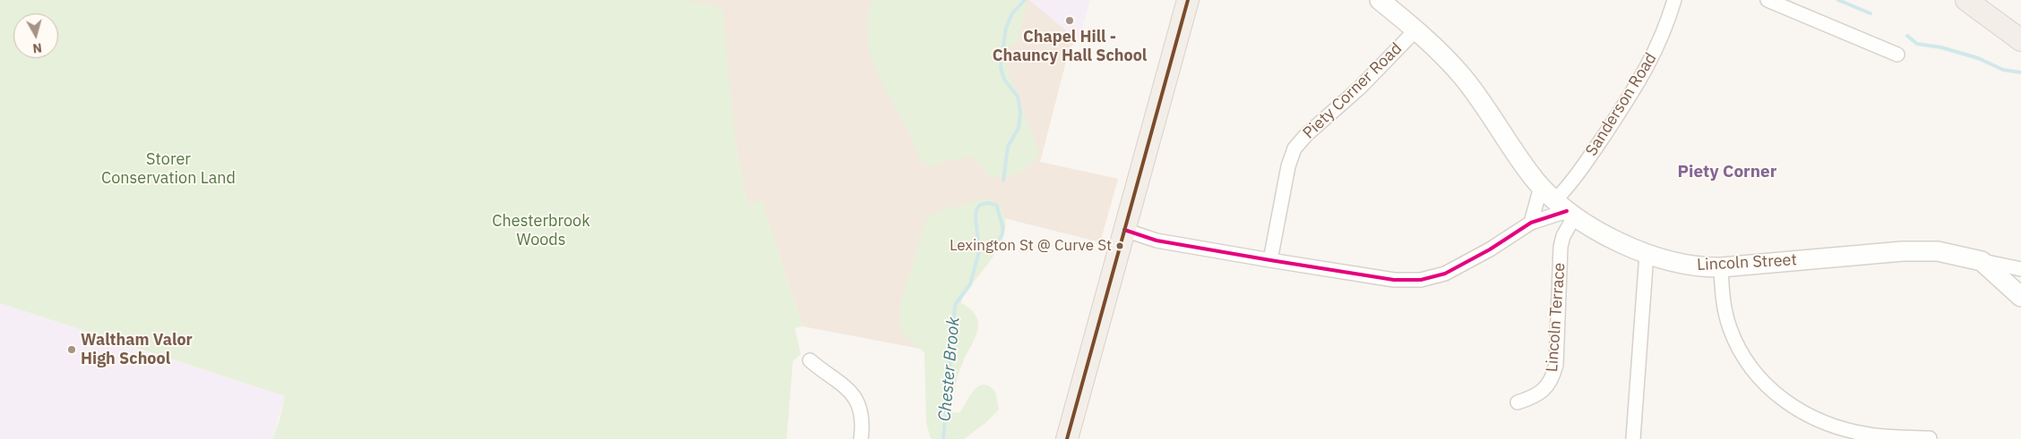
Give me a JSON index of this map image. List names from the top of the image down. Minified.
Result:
{"streets":{"street":["Piety Corner Road","Sanderson Road","Lincoln Street","Lincoln Terrace"]},"crossings":[["Piety Corner Road","Lincoln Street"],["Sanderson Road","Lincoln Street"],["Sanderson Road","Lincoln Terrace"],["Lincoln Street","Lincoln Terrace"]],"districts":["Piety Corner"],"water":["Chester Brook"],"parks":["Storer Conservation Land","Chesterbrook Woods"],"places":["Chapel Hill - Chauncy Hall School","Lexington St @ Curve St","Waltham Valor High School"],"north":"bottom"}
